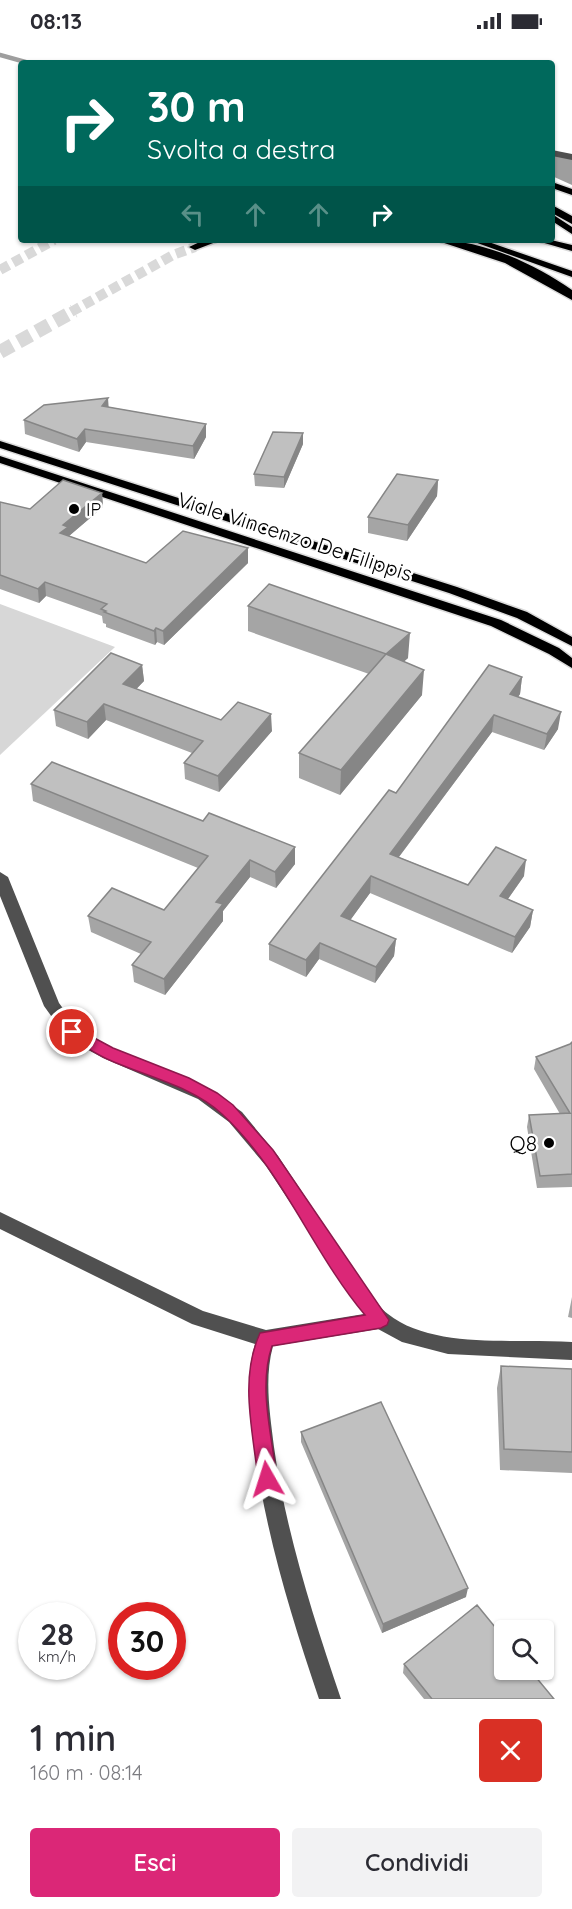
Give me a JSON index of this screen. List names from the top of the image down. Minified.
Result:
{"streets":{"main road":["Viale Vincenzo De Filippis"]},"places":["IP","Q8"],"page":{"status":"08:13","turn":["30 m","Svolta a destra"],"speed":"28 km/h","limit":"30","heading":["1 min","160 m · 08:14"],"buttons":["Esci","Condividi"]}}
